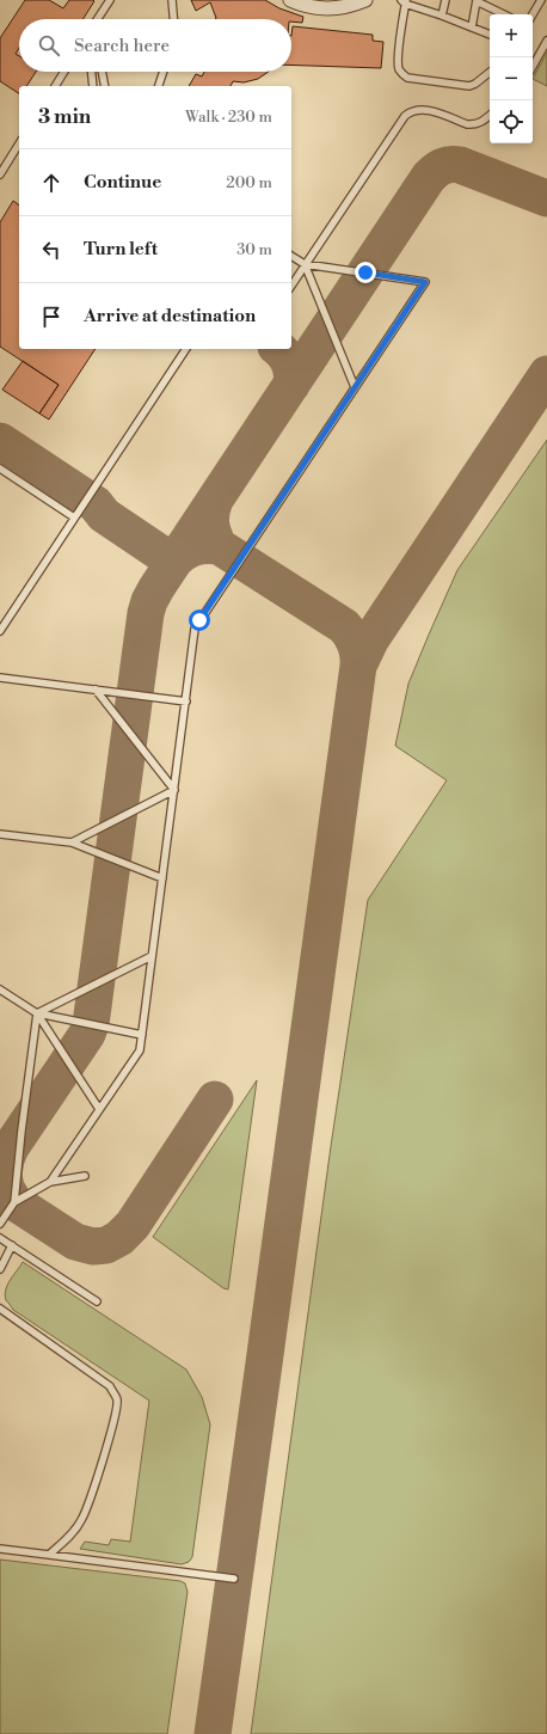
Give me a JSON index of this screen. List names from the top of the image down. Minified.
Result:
{"page":{"map_buttons":["+","−"],"search":"Search here","heading":["3 min","Walk · 230 m"],"list":[["Continue","200 m"],["Turn left","30 m"],"Arrive at destination"]}}
